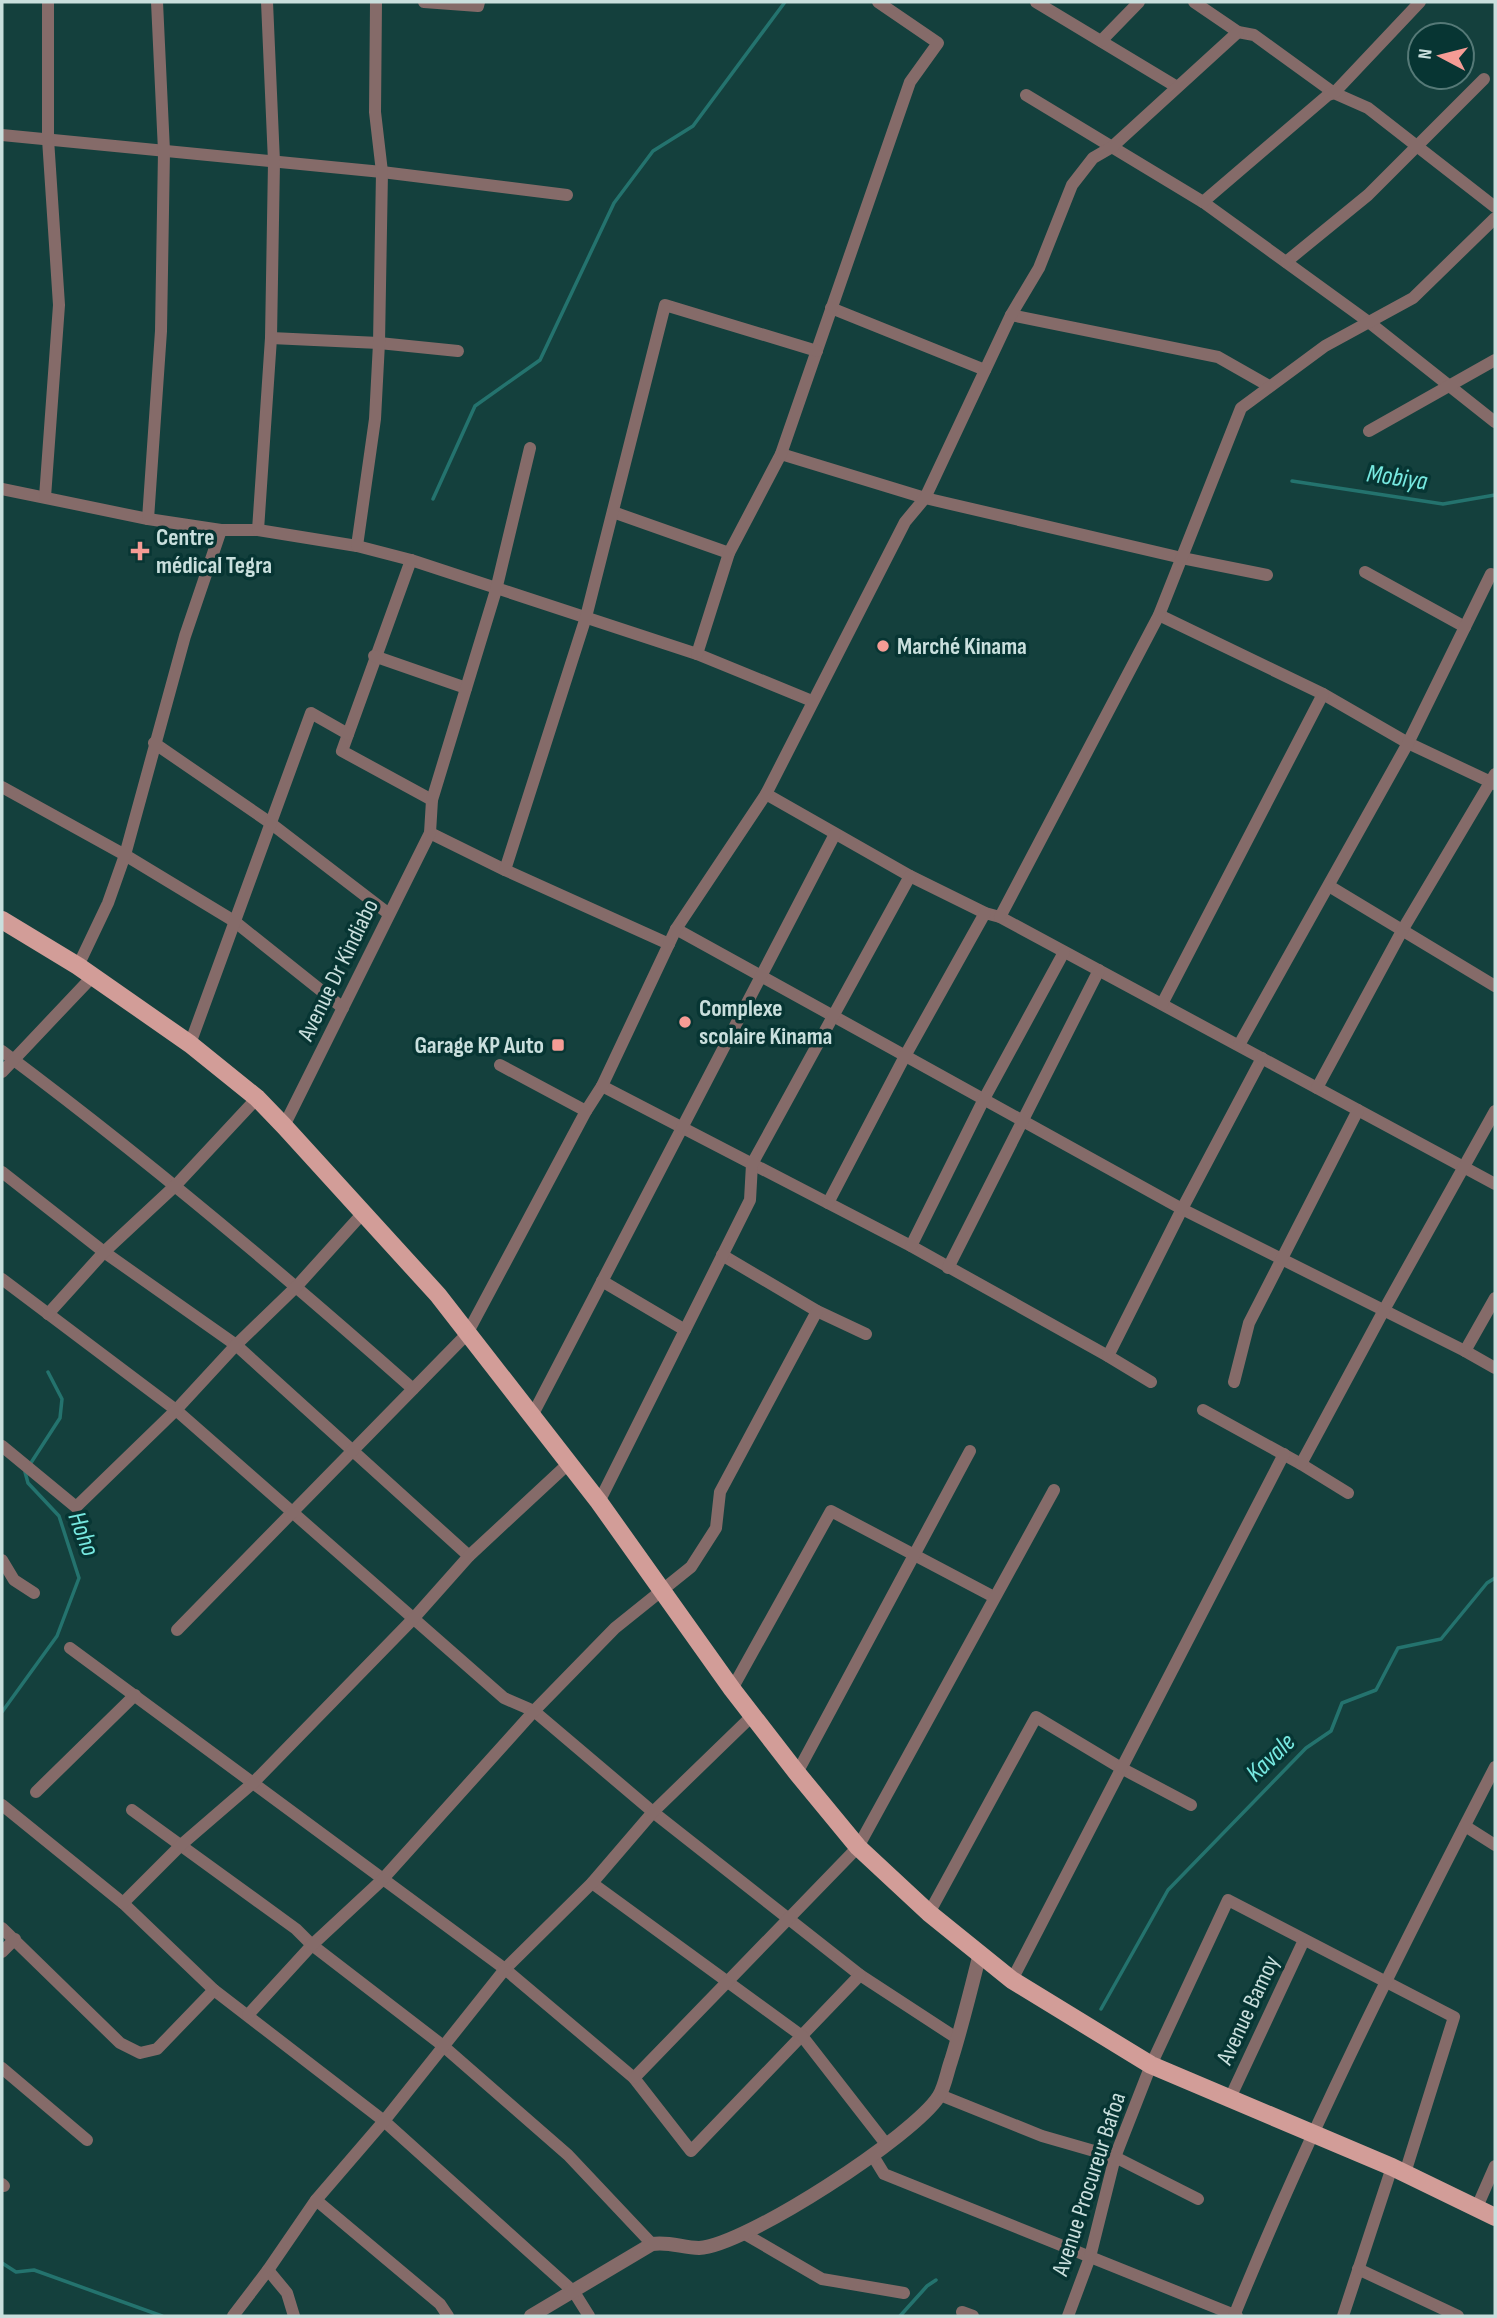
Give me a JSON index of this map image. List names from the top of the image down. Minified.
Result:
{"streets":{"street":["Avenue Dr Kindiabo","Avenue Bamoy","Avenue Procureur Bafoa"]},"crossings":[["Avenue Bamoy","Avenue Procureur Bafoa"]],"water":["Mobiya","Hoho","Kavale"],"places":{"health":["Centre médical Tegra"],"other":["Marché Kinama","Complexe scolaire Kinama"],"transit":["Garage KP Auto"]},"north":"left"}
